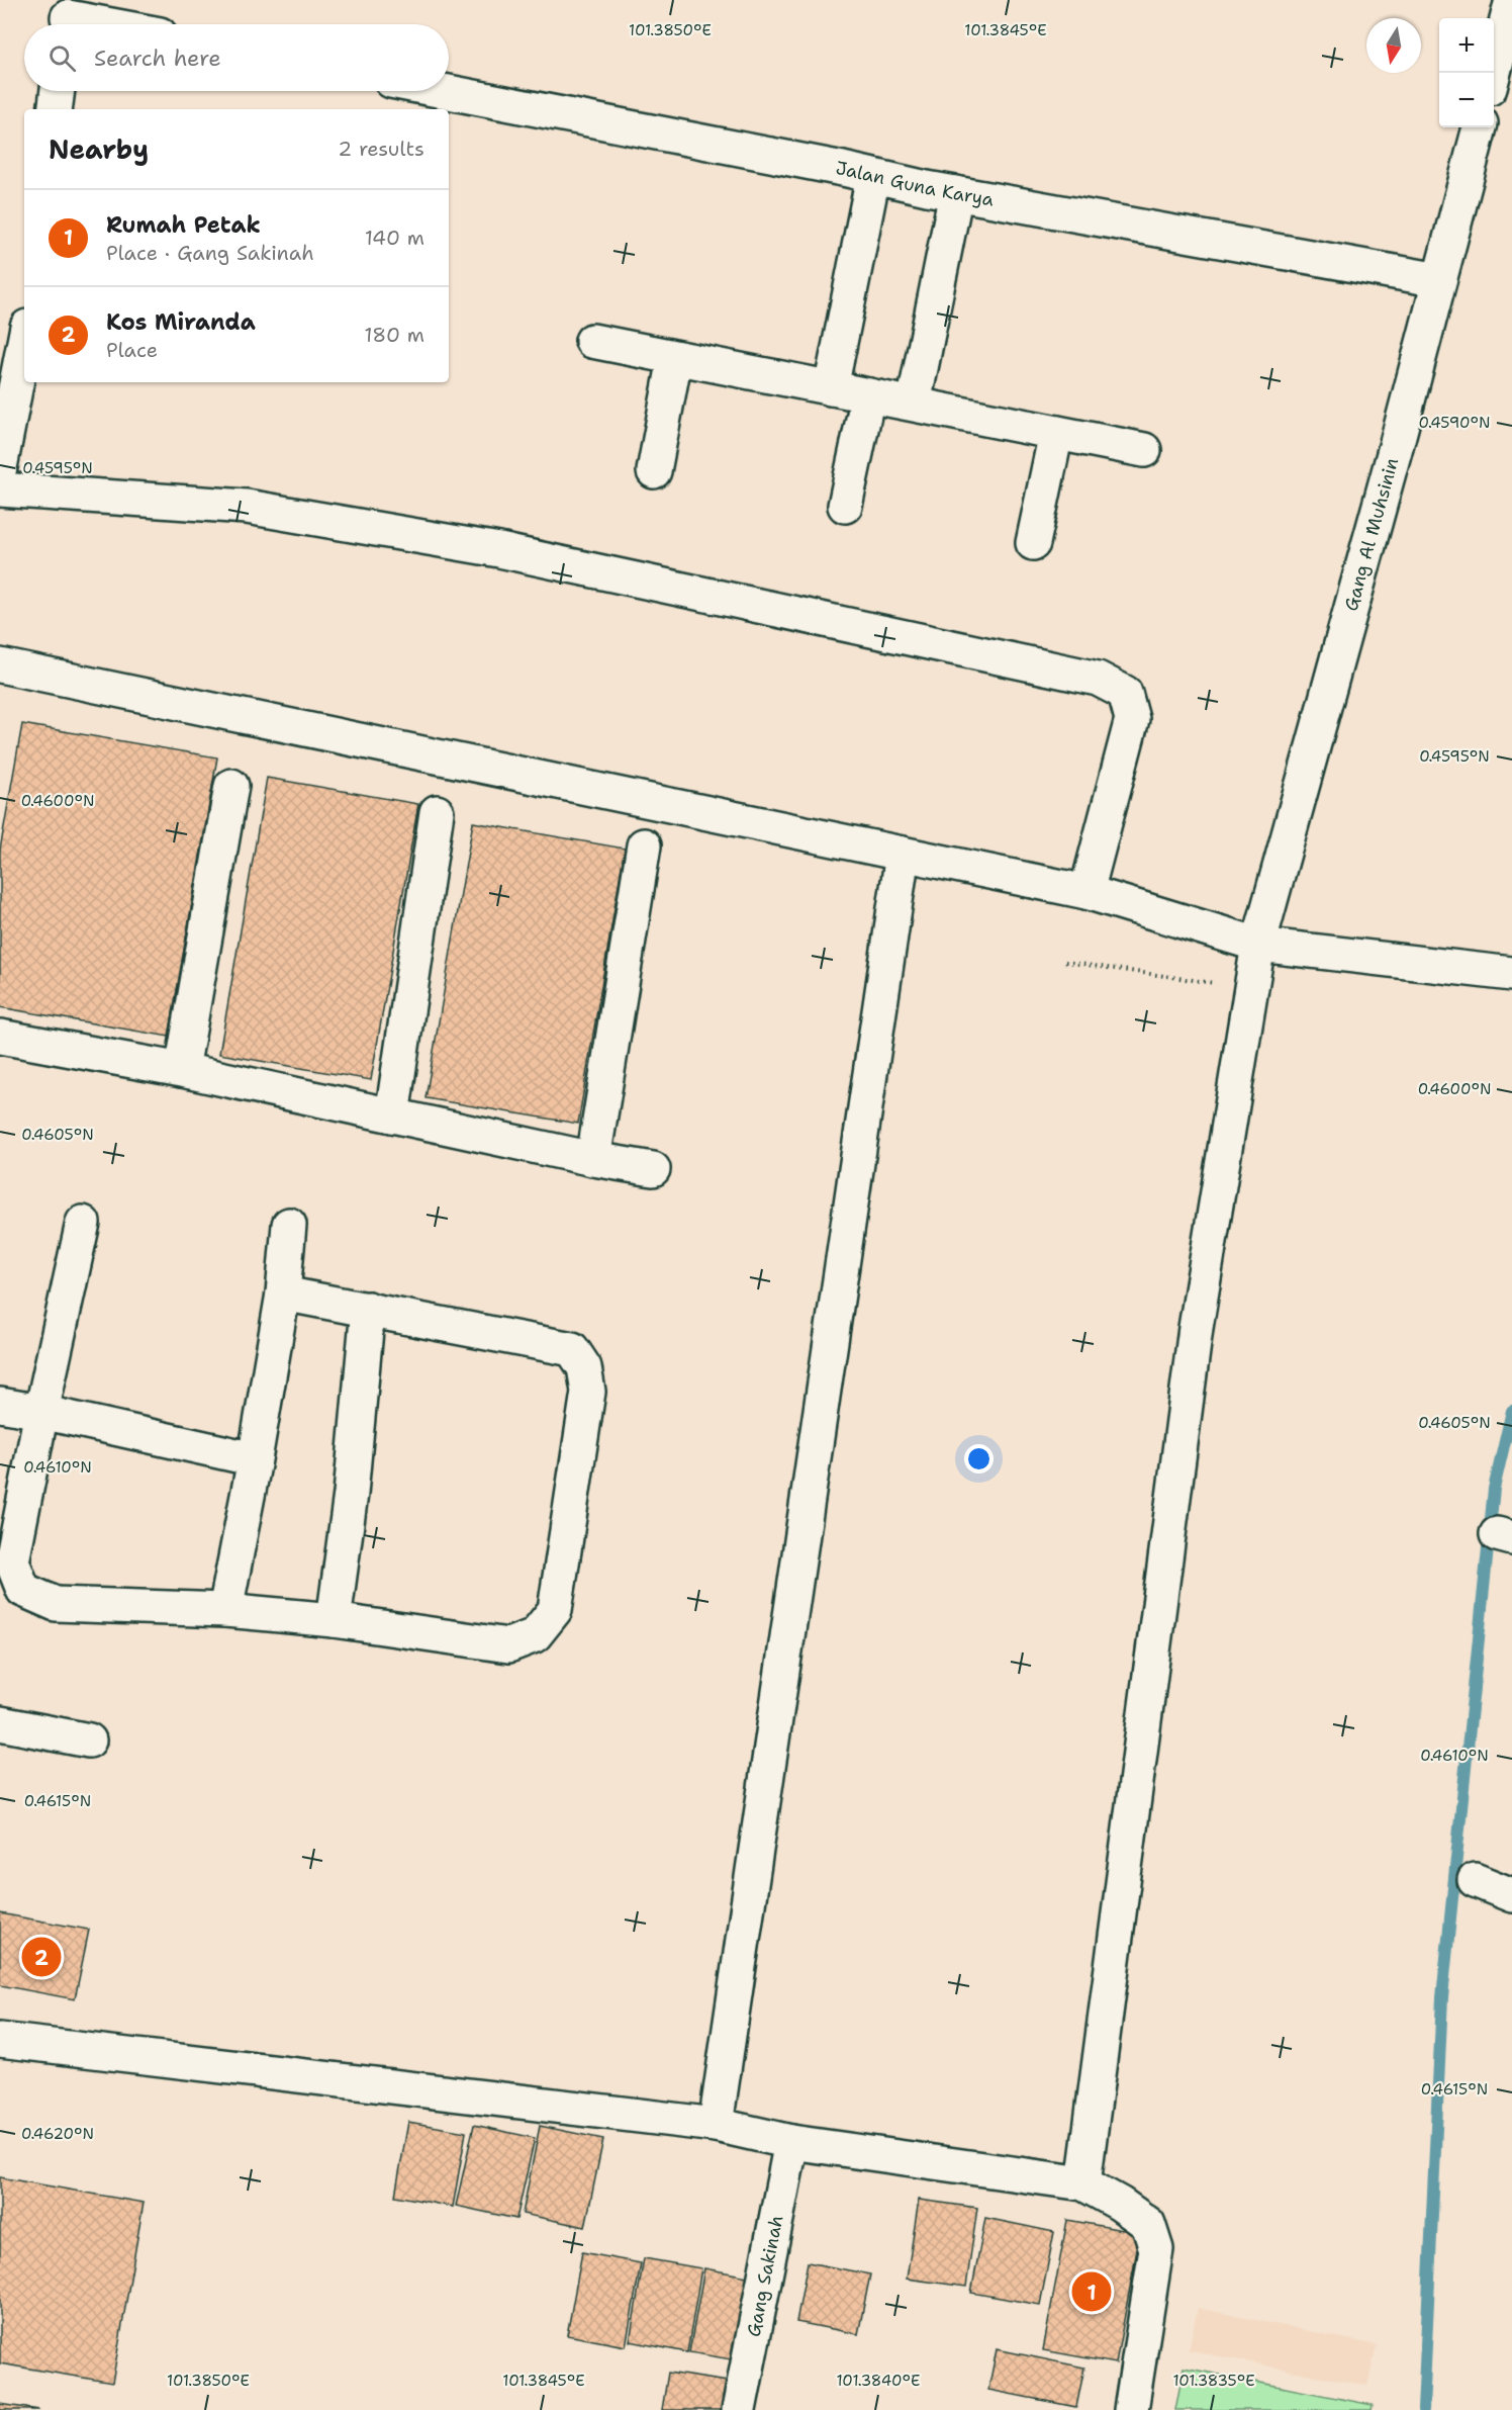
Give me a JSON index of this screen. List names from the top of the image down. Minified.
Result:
{"streets":{"street":["Jalan Guna Karya","Gang Al Muhsinin","Gang Sakinah"]},"crossings":[["Jalan Guna Karya","Gang Al Muhsinin"]],"north":"bottom","page":{"map_buttons":["+","−"],"search":"Search here","heading":["Nearby","2 results"],"list":[{"mark":"1","name":"Rumah Petak","note":"Place · Gang Sakinah","value":"140 m"},{"mark":"2","name":"Kos Miranda","note":"Place","value":"180 m"}],"pins":["2","1"]},"coordinates":["101.3850°E","101.3845°E","0.4590°N","0.4595°N","0.4600°N","0.4605°N","0.4610°N","0.4615°N","0.4620°N","101.3840°E","101.3835°E"]}
